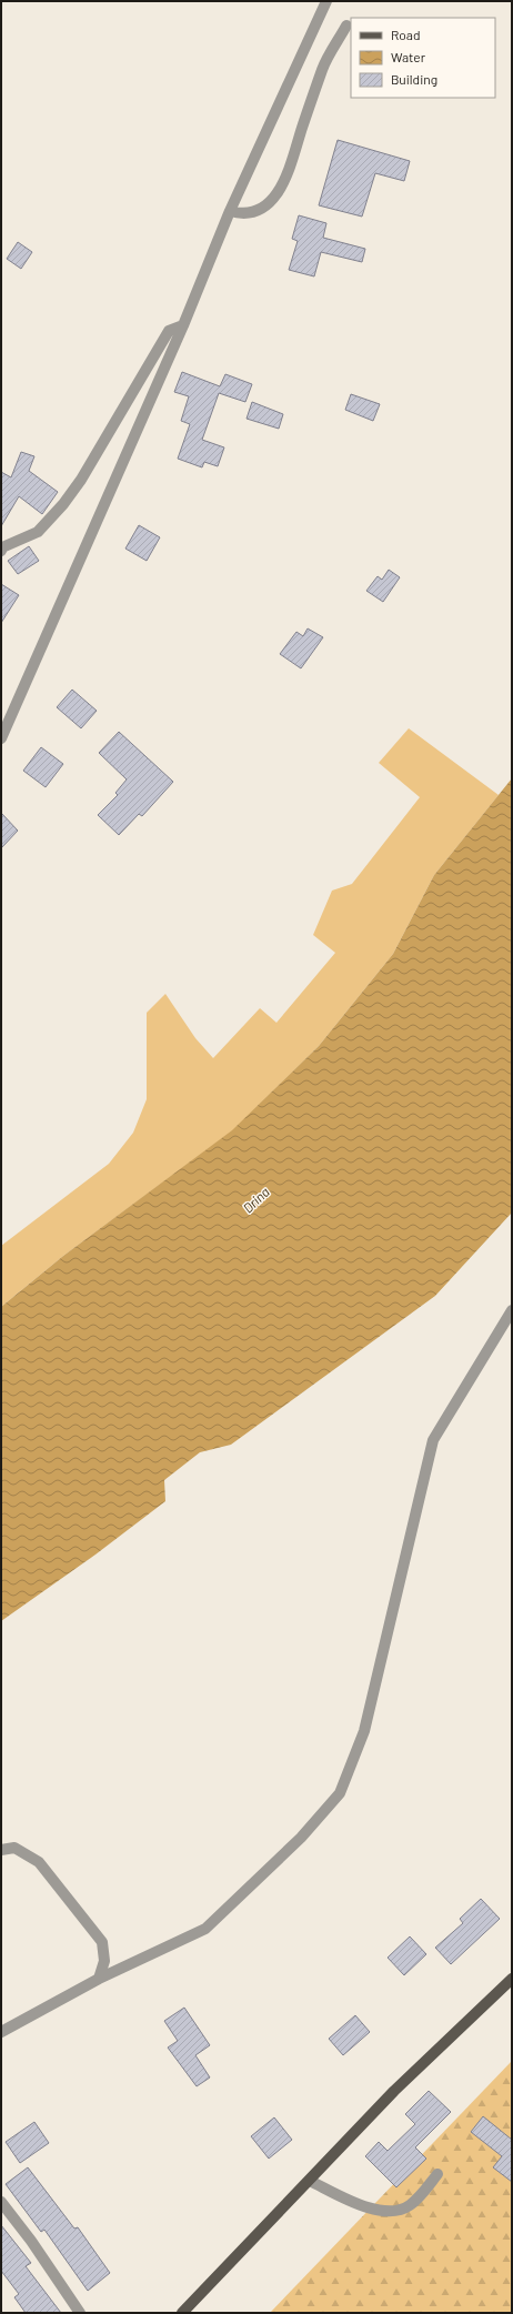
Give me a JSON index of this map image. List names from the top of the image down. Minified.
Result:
{"water":["Drina"],"legend":["Road","Water","Building"]}
